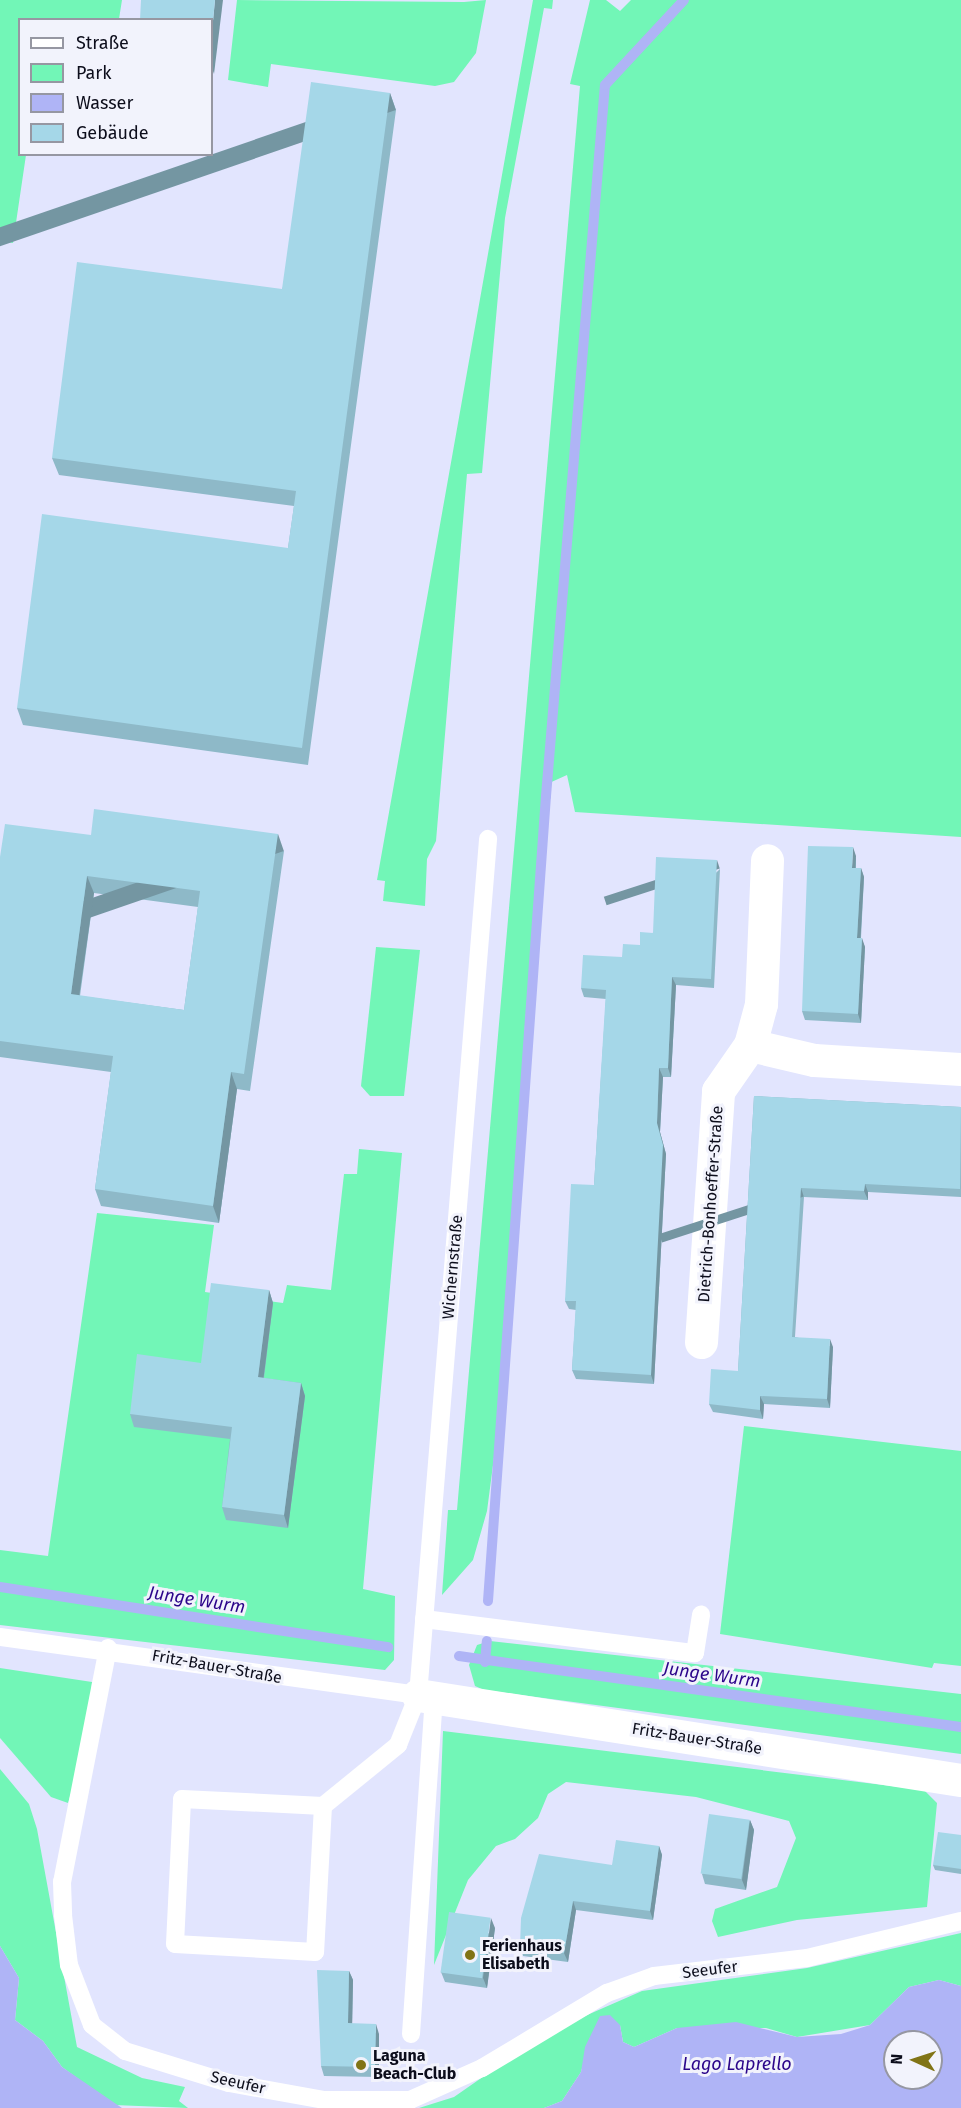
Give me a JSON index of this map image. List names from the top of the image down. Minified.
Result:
{"streets":{"street":["Dietrich-Bonhoeffer-Straße","Fritz-Bauer-Straße"],"lane":["Wichernstraße","Seeufer"]},"crossings":[["Wichernstraße","Fritz-Bauer-Straße"],["Fritz-Bauer-Straße","Seeufer"]],"water":["Junge Wurm","Lago Laprello"],"places":["Ferienhaus Elisabeth","Laguna Beach-Club"],"legend":["Straße","Park","Wasser","Gebäude"],"north":"left"}
